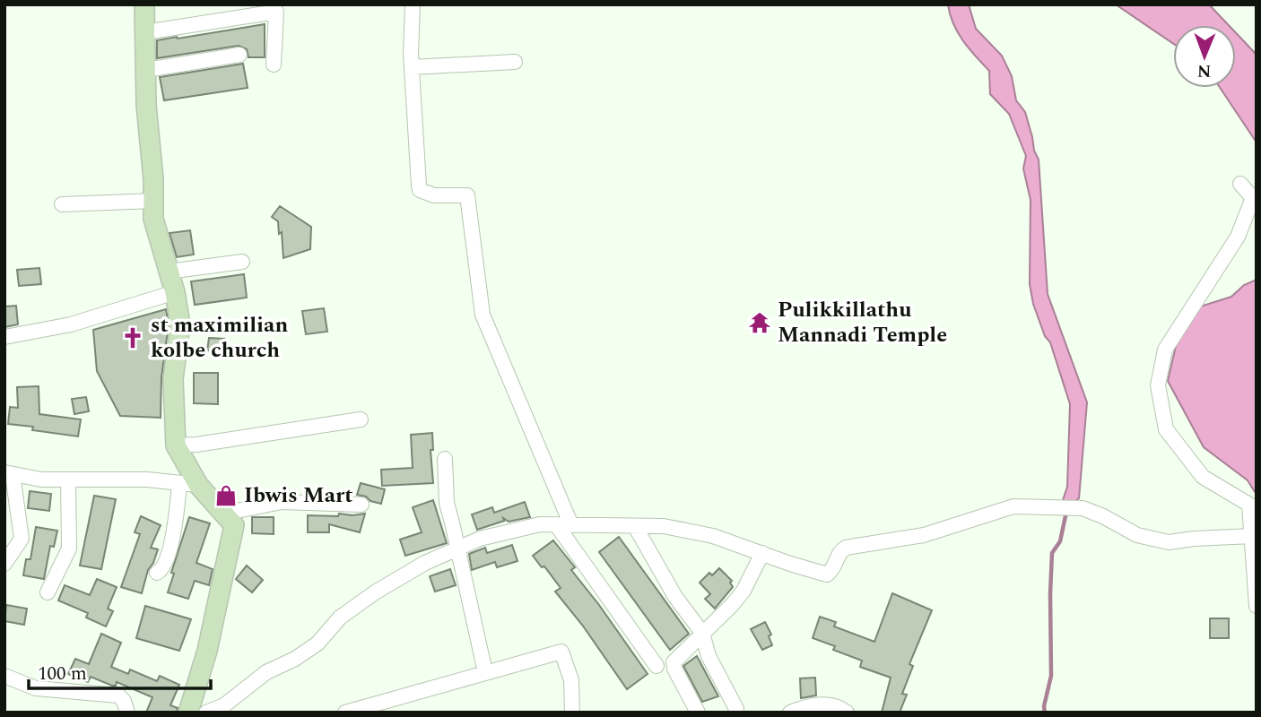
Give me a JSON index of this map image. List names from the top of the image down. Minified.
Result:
{"places":{"temple":["Pulikkillathu Mannadi Temple"],"church":["st maximilian kolbe church"],"shop":["Ibwis Mart"]},"scale_bar":"100 m","north":"bottom"}
